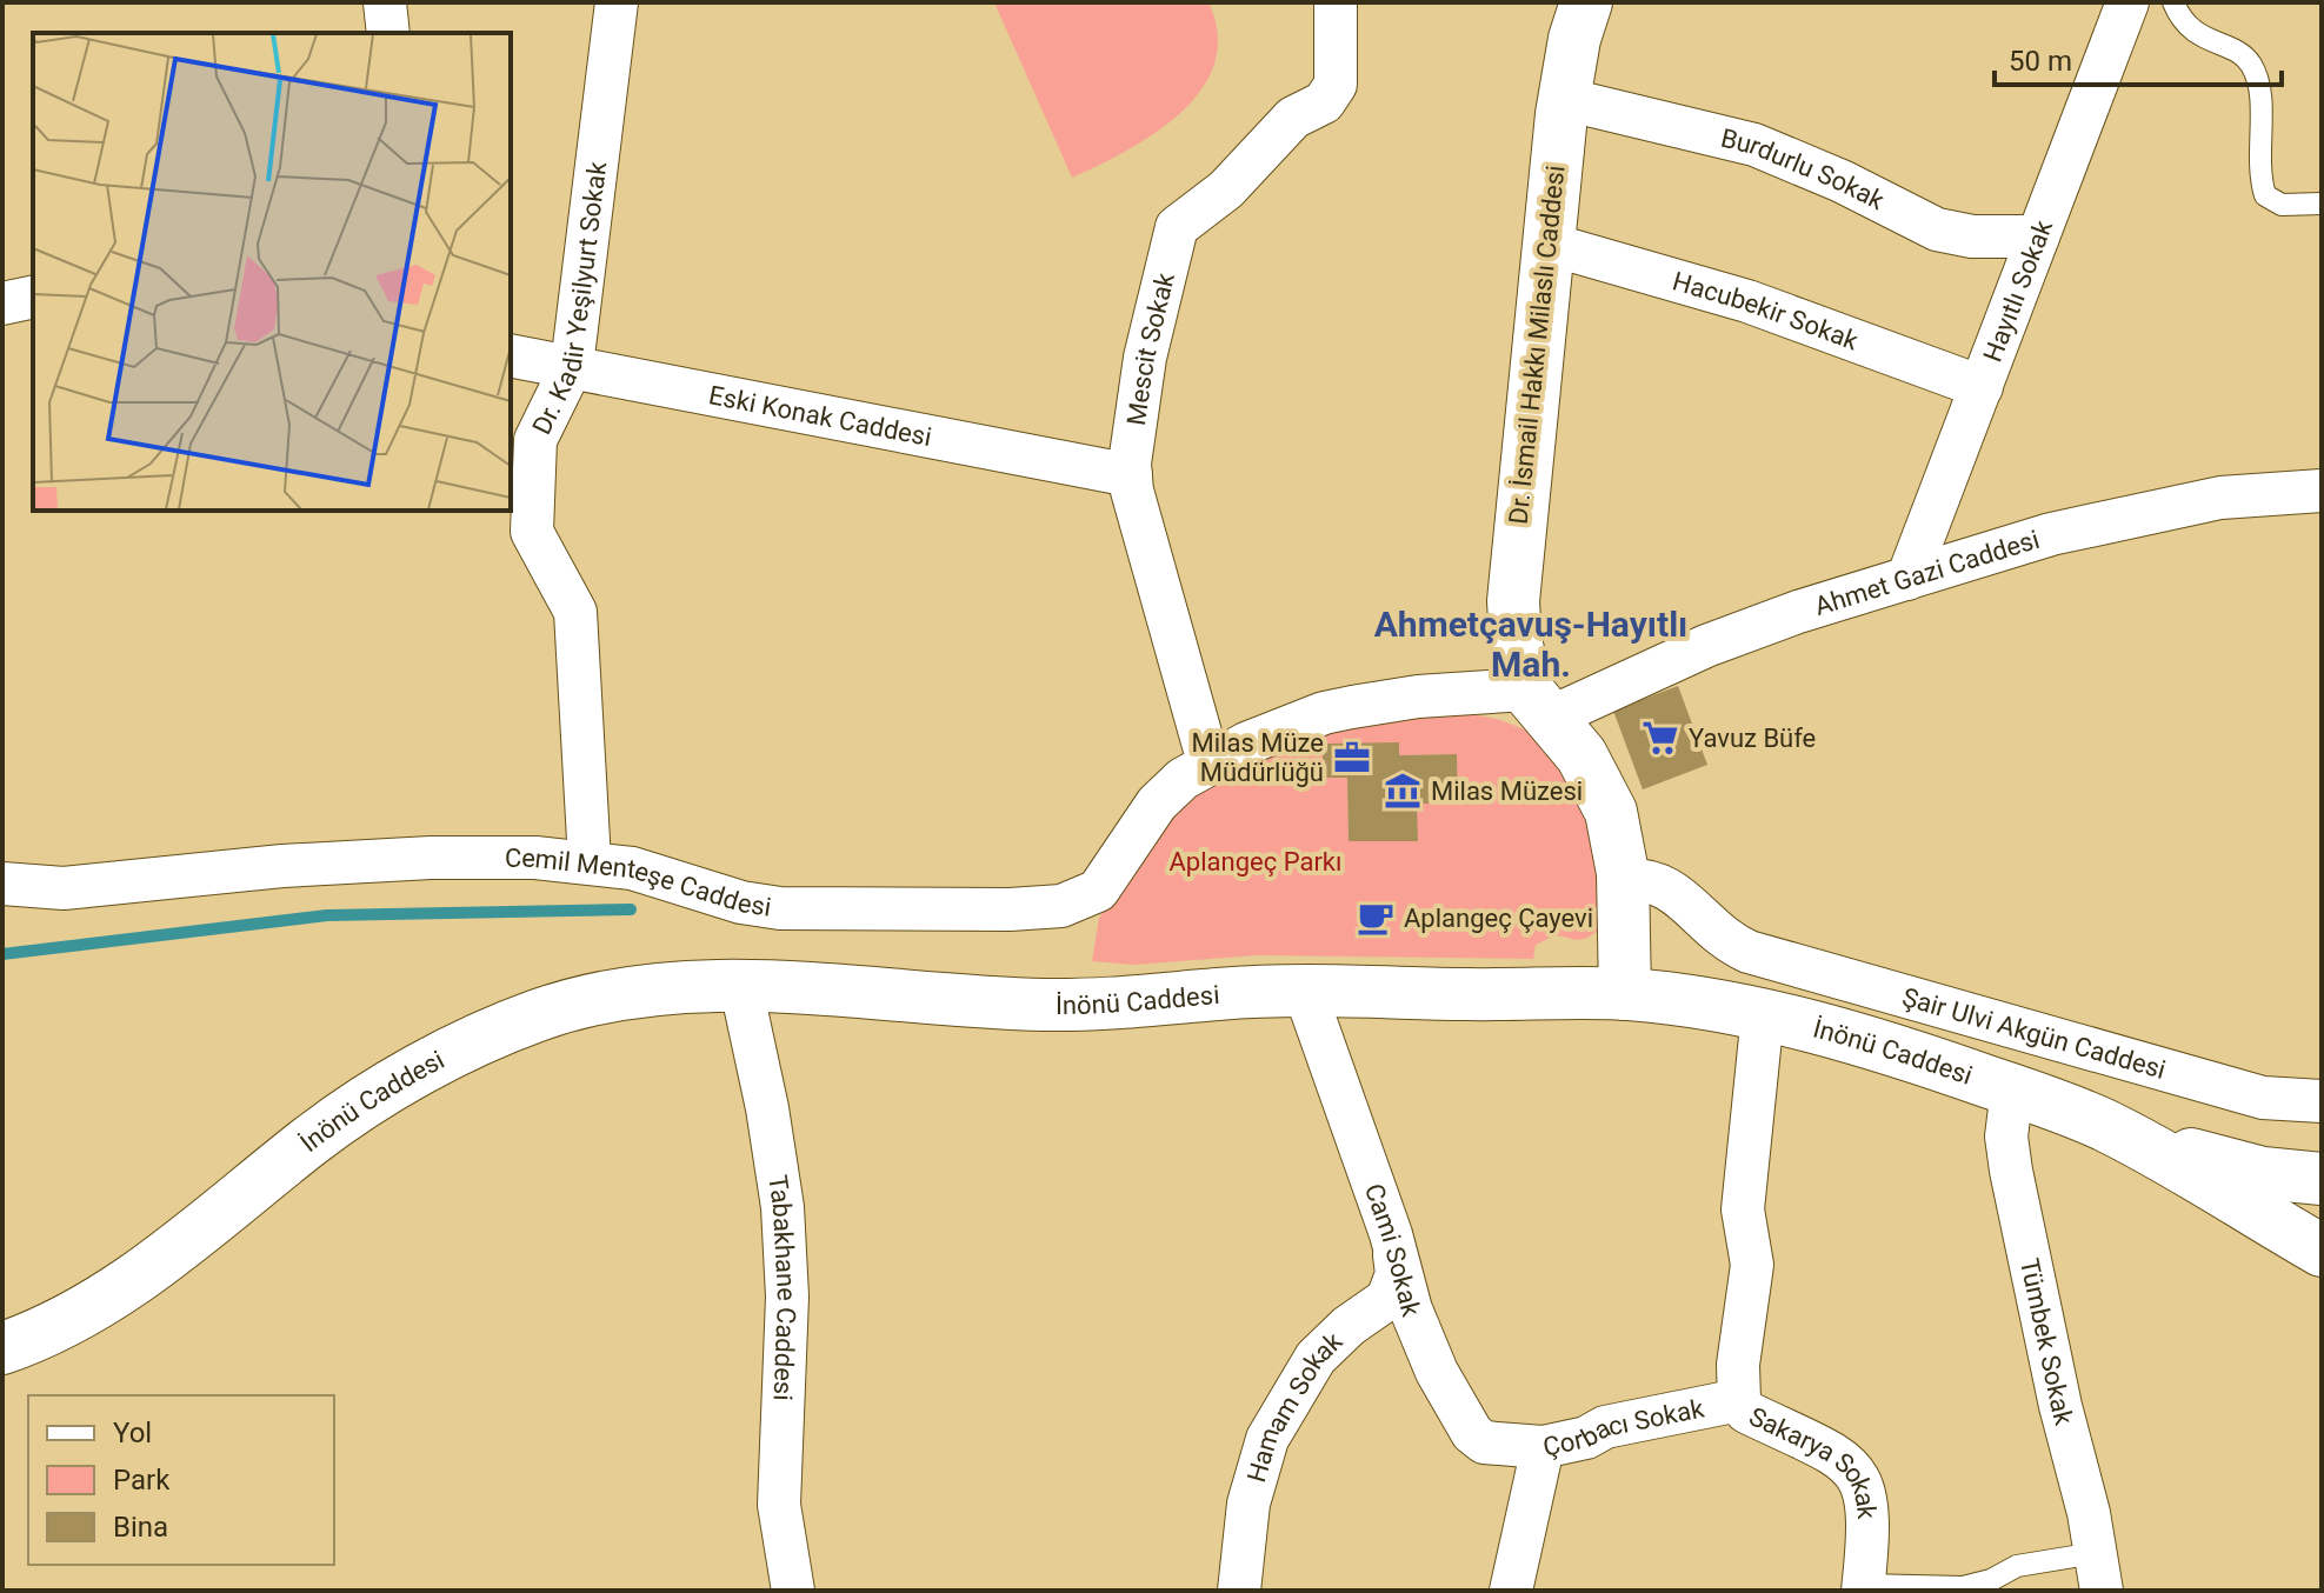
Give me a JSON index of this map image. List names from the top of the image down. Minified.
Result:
{"streets":{"street":["Burdurlu Sokak","Hayıtlı Sokak","Dr. Kadir Yeşilyurt Sokak","Hacubekir Sokak","Dr. İsmail Hakkı Milaslı Caddesi","Mescit Sokak","Eski Konak Caddesi","Ahmet Gazi Caddesi","Cemil Menteşe Caddesi","İnönü Caddesi","Şair Ulvi Akgün Caddesi","Cami Sokak","Tabakhane Caddesi","Tümbek Sokak","Hamam Sokak","Çorbacı Sokak","Sakarya Sokak"]},"crossings":[["Burdurlu Sokak","Hayıtlı Sokak"],["Burdurlu Sokak","Dr. İsmail Hakkı Milaslı Caddesi"],["Hayıtlı Sokak","Hacubekir Sokak"],["Hayıtlı Sokak","Ahmet Gazi Caddesi"],["Dr. Kadir Yeşilyurt Sokak","Eski Konak Caddesi"],["Dr. Kadir Yeşilyurt Sokak","Cemil Menteşe Caddesi"],["Hacubekir Sokak","Dr. İsmail Hakkı Milaslı Caddesi"],["Dr. İsmail Hakkı Milaslı Caddesi","Ahmet Gazi Caddesi"],["Dr. İsmail Hakkı Milaslı Caddesi","Cemil Menteşe Caddesi"],["Mescit Sokak","Eski Konak Caddesi"],["Mescit Sokak","Cemil Menteşe Caddesi"],["Ahmet Gazi Caddesi","Cemil Menteşe Caddesi"],["İnönü Caddesi","Cami Sokak"],["İnönü Caddesi","Tabakhane Caddesi"],["İnönü Caddesi","Tümbek Sokak"],["Cami Sokak","Hamam Sokak"],["Cami Sokak","Çorbacı Sokak"],["Çorbacı Sokak","Sakarya Sokak"]],"districts":["Ahmetçavuş-Hayıtlı Mah."],"parks":["Aplangeç Parkı"],"places":{"supermarket":["Yavuz Büfe"],"office":["Milas Müze Müdürlüğü"],"museum":["Milas Müzesi"],"cafe":["Aplangeç Çayevi"]},"legend":["Yol","Park","Bina"],"scale_bar":"50 m"}
